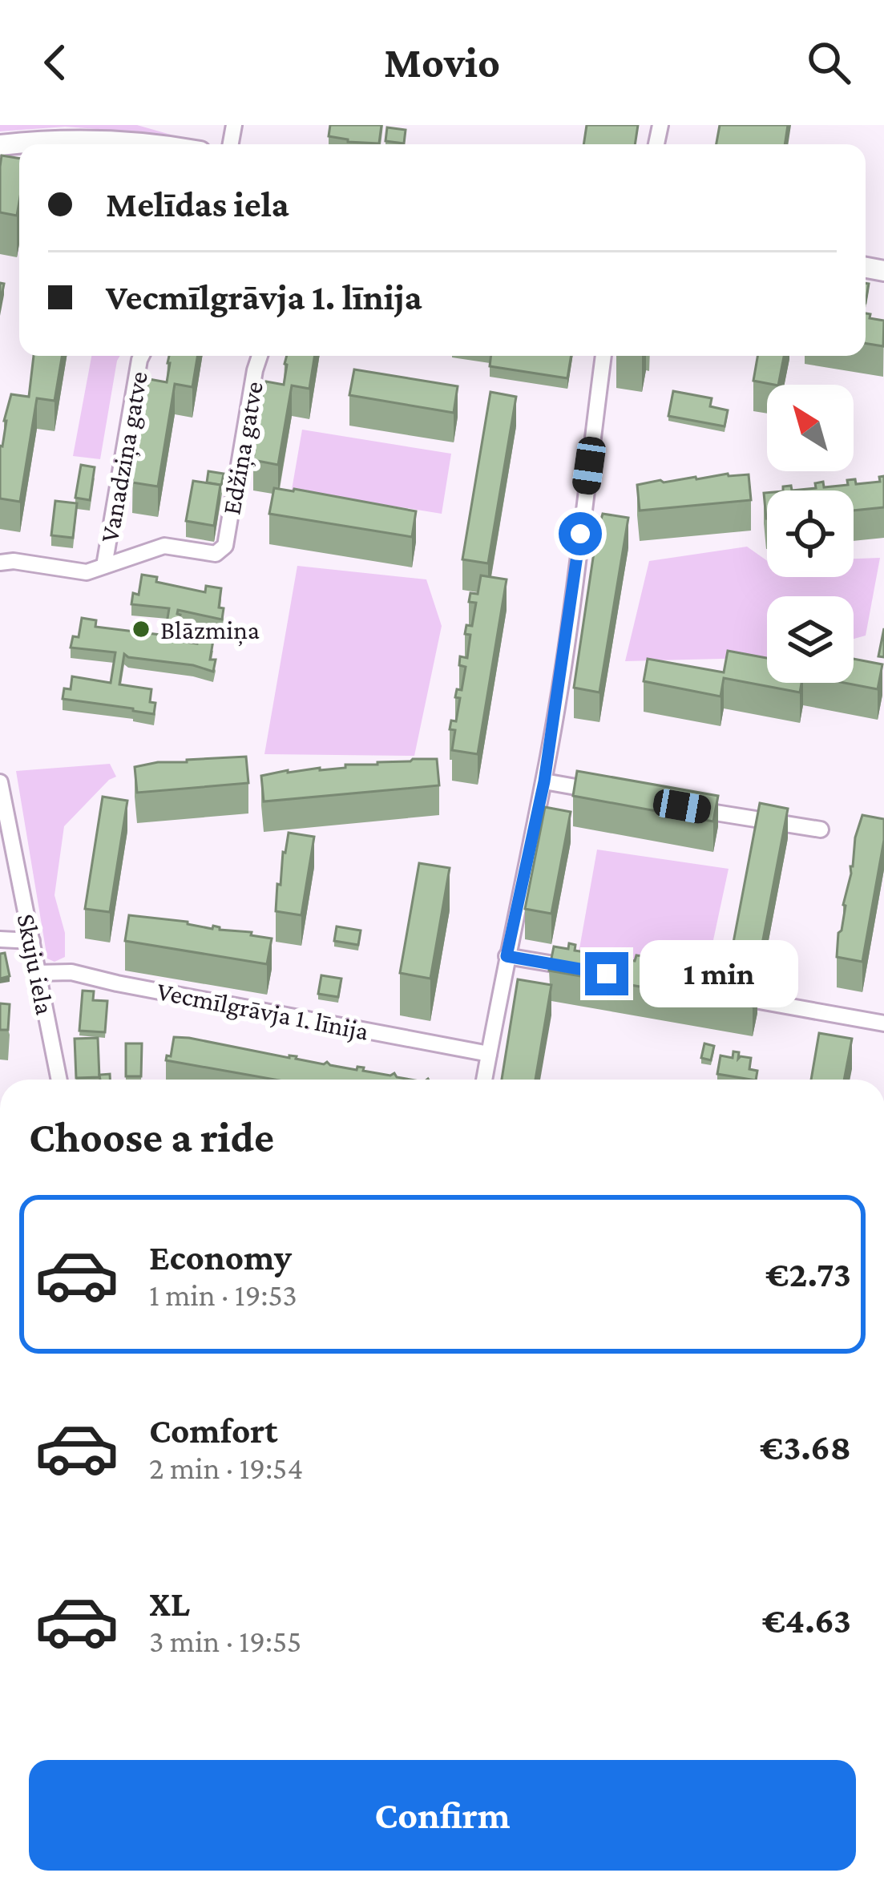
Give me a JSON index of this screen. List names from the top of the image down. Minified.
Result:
{"streets":{"street":["Edžiņa gatve","Vanadziņa gatve","Skuju iela","Vecmīlgrāvja 1. līnija"]},"crossings":[["Edžiņa gatve","Vanadziņa gatve"],["Skuju iela","Vecmīlgrāvja 1. līnija"]],"places":["Blāzmiņa"],"north":"top left","page":{"header":"Movio","banner":["Melīdas iela","Vecmīlgrāvja 1. līnija"],"bubble":"1 min","heading":"Choose a ride","list":[{"name":"Economy","note":"1 min · 19:53","value":"€2.73"},{"name":"Comfort","note":"2 min · 19:54","value":"€3.68"},{"name":"XL","note":"3 min · 19:55","value":"€4.63"}],"buttons":"Confirm"}}
